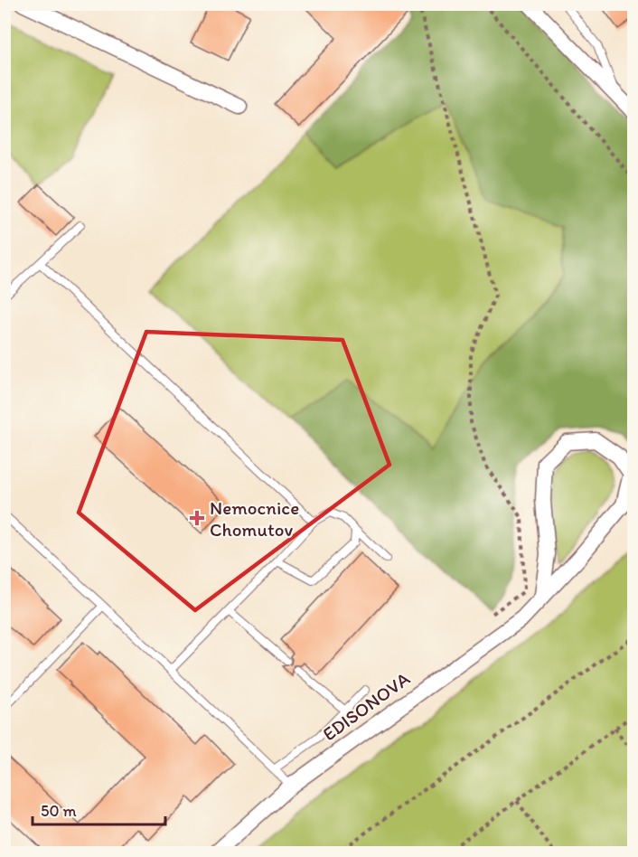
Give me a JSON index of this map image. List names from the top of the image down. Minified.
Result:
{"streets":{"street":["EDISONOVA"]},"places":{"health":["Nemocnice Chomutov"]},"scale_bar":"50 m"}
